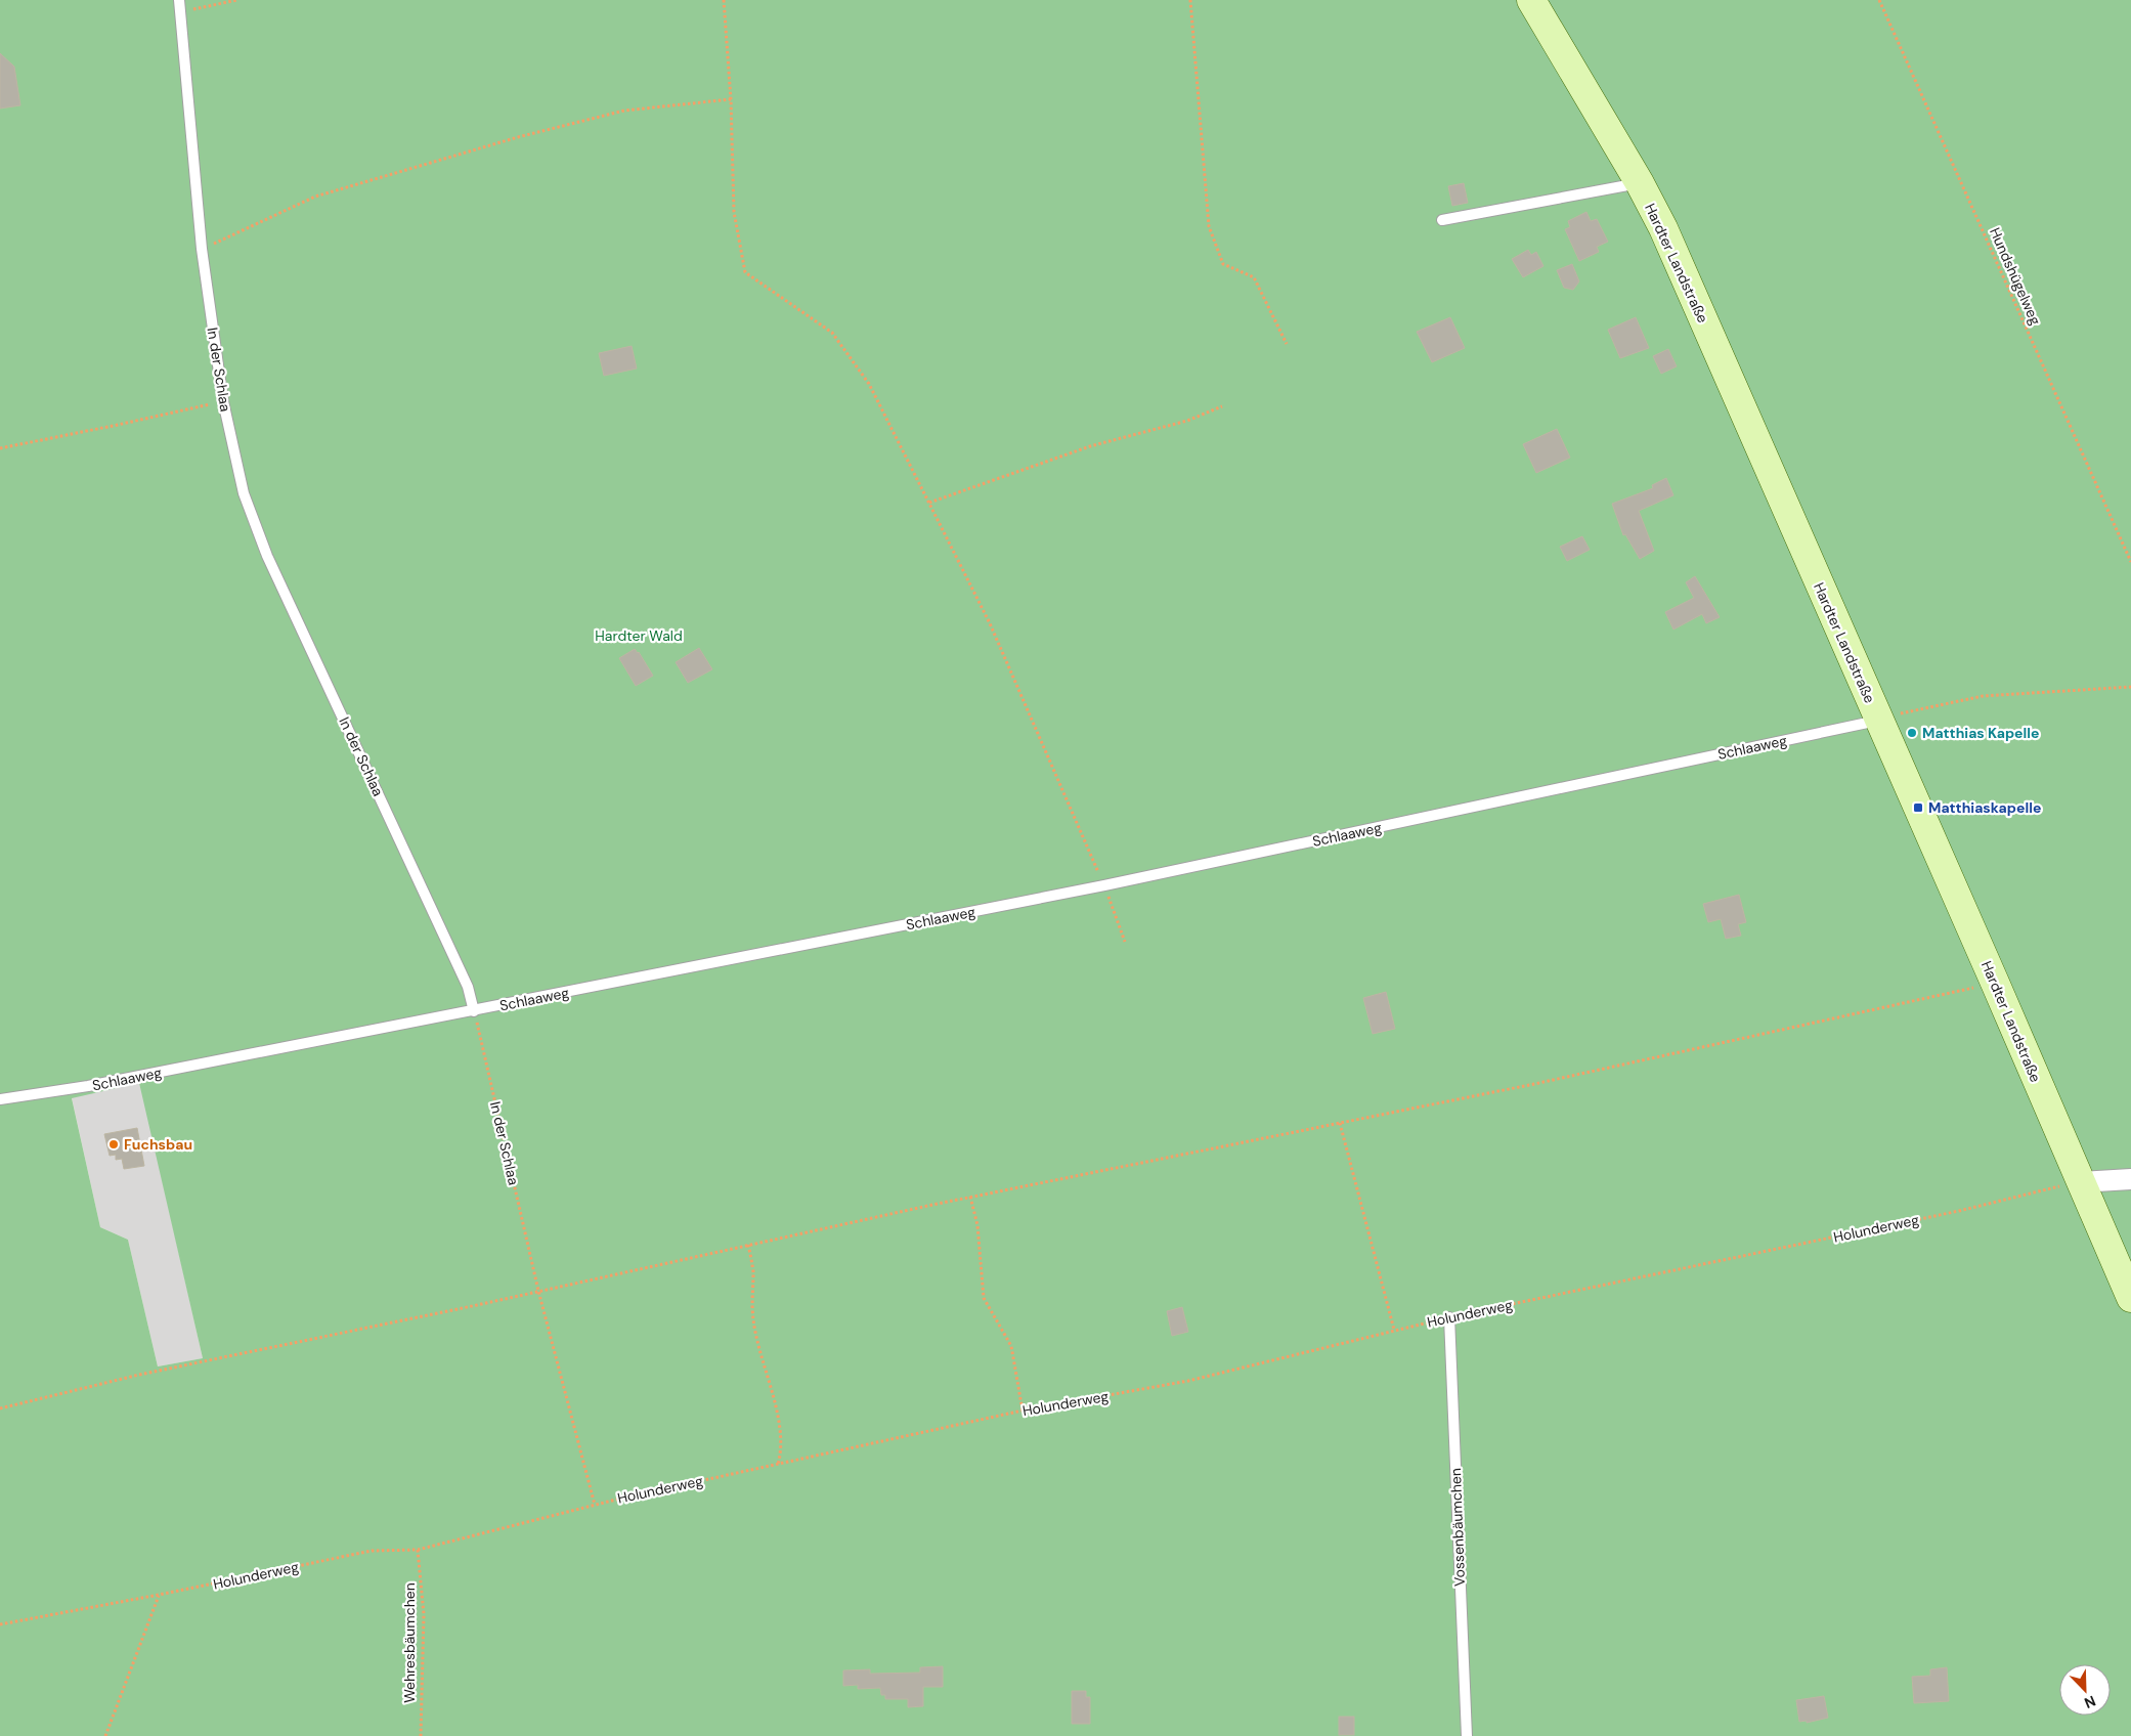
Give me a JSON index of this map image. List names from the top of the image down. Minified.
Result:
{"streets":{"main road":["Hardter Landstraße"],"lane":["In der Schlaa","Schlaaweg","Vossenbäumchen"],"path":["Hundshügelweg","Holunderweg","Wehresbäumchen"]},"crossings":[["Hardter Landstraße","Schlaaweg"],["Hardter Landstraße","Holunderweg"],["In der Schlaa","Schlaaweg"],["In der Schlaa","Holunderweg"],["Holunderweg","Vossenbäumchen"],["Holunderweg","Wehresbäumchen"]],"parks":["Hardter Wald"],"places":{"other":["Matthias Kapelle","Fuchsbau"],"transit":["Matthiaskapelle"]},"north":"bottom right"}
